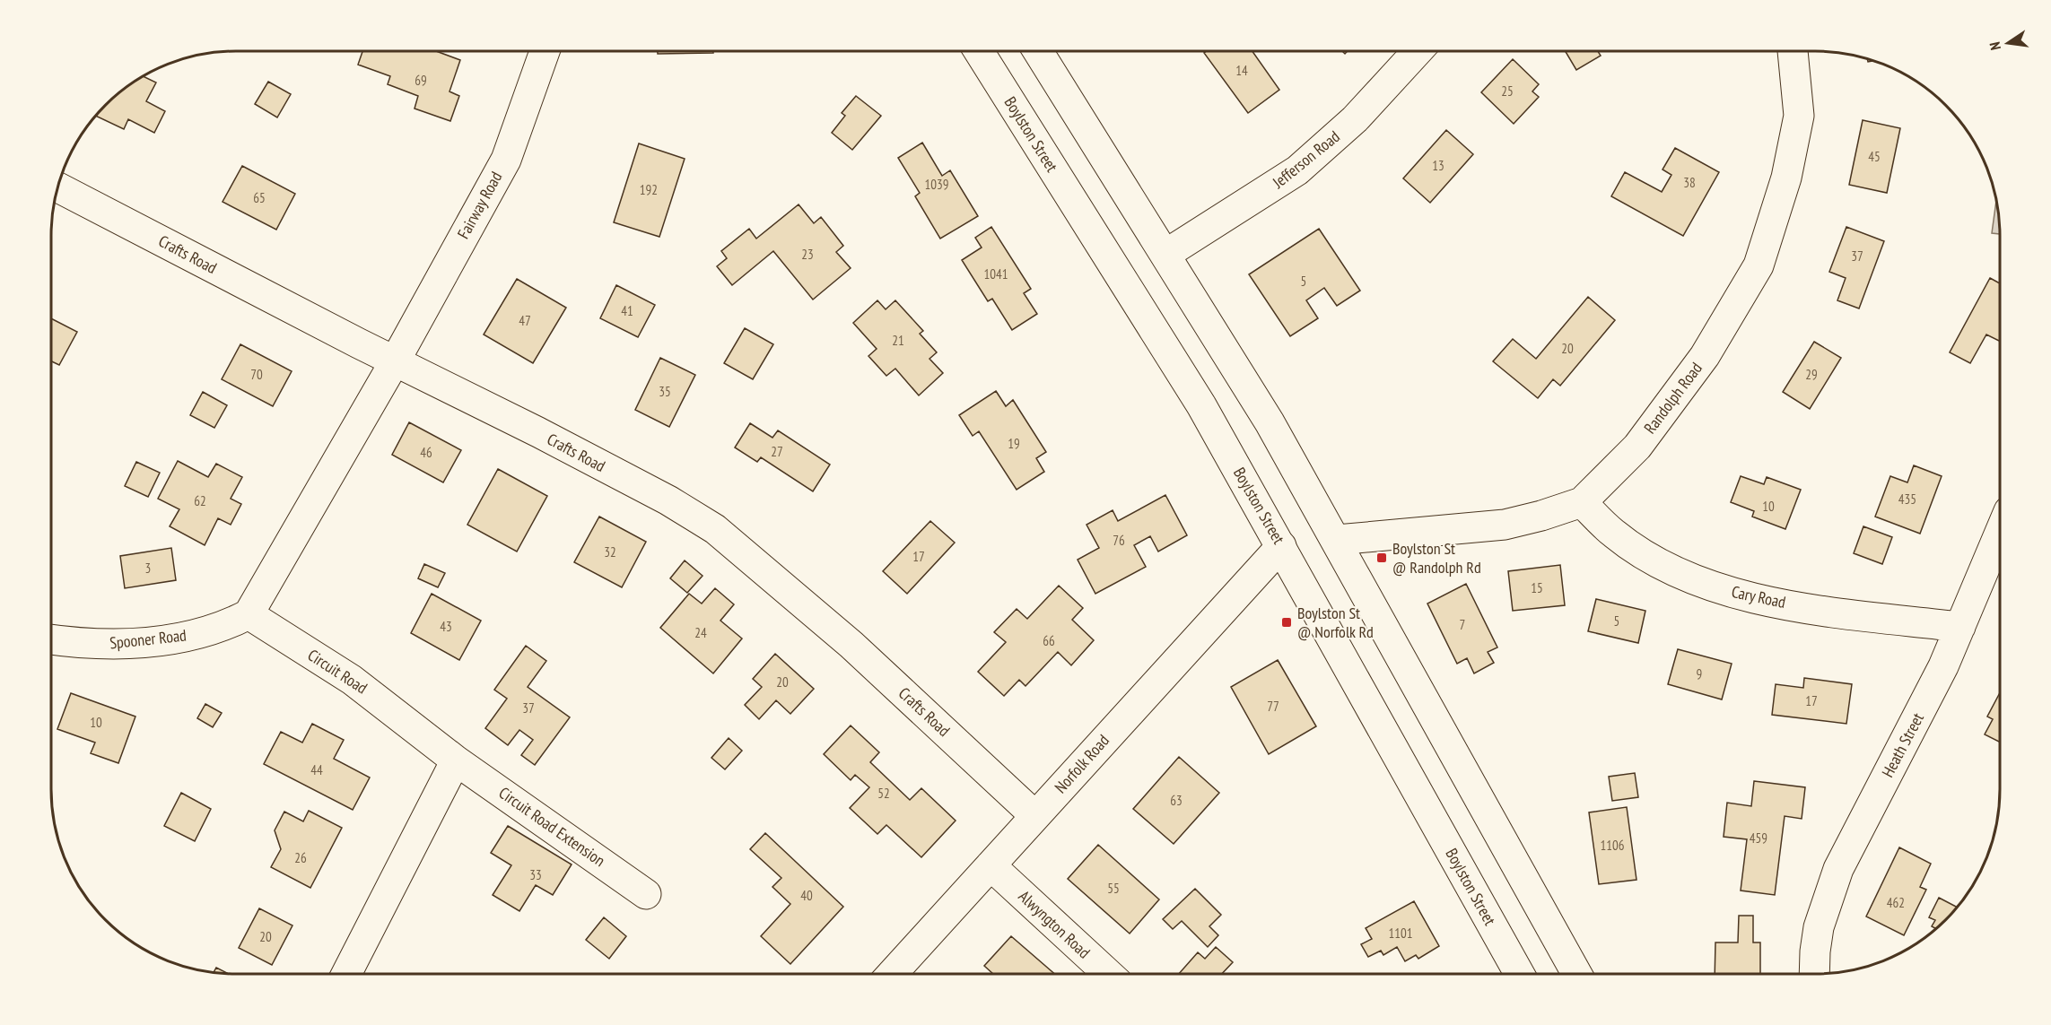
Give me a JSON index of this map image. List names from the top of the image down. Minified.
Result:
{"streets":{"main road":["Boylston Street","Jefferson Road","Fairway Road","Crafts Road","Randolph Road","Cary Road","Spooner Road","Circuit Road","Heath Street","Norfolk Road","Circuit Road Extension","Alwyngton Road"]},"crossings":[["Boylston Street","Norfolk Road"],["Fairway Road","Crafts Road"],["Crafts Road","Norfolk Road"],["Randolph Road","Cary Road"],["Cary Road","Heath Street"],["Spooner Road","Circuit Road"],["Circuit Road","Circuit Road Extension"],["Norfolk Road","Alwyngton Road"]],"places":{"transit":["Boylston St @ Randolph Rd","Boylston St @ Norfolk Rd"]},"house_numbers":["14","69","25","45","13","38","1039","192","65","23","37","1041","5","41","47","21","20","70","29","35","19","27","46","435","62","10","76","32","17","3","15","5","7","43","24","66","9","20","17","77","37","10","44","52","63","459","1106","26","33","55","40","462","1101","20"],"north":"left"}
